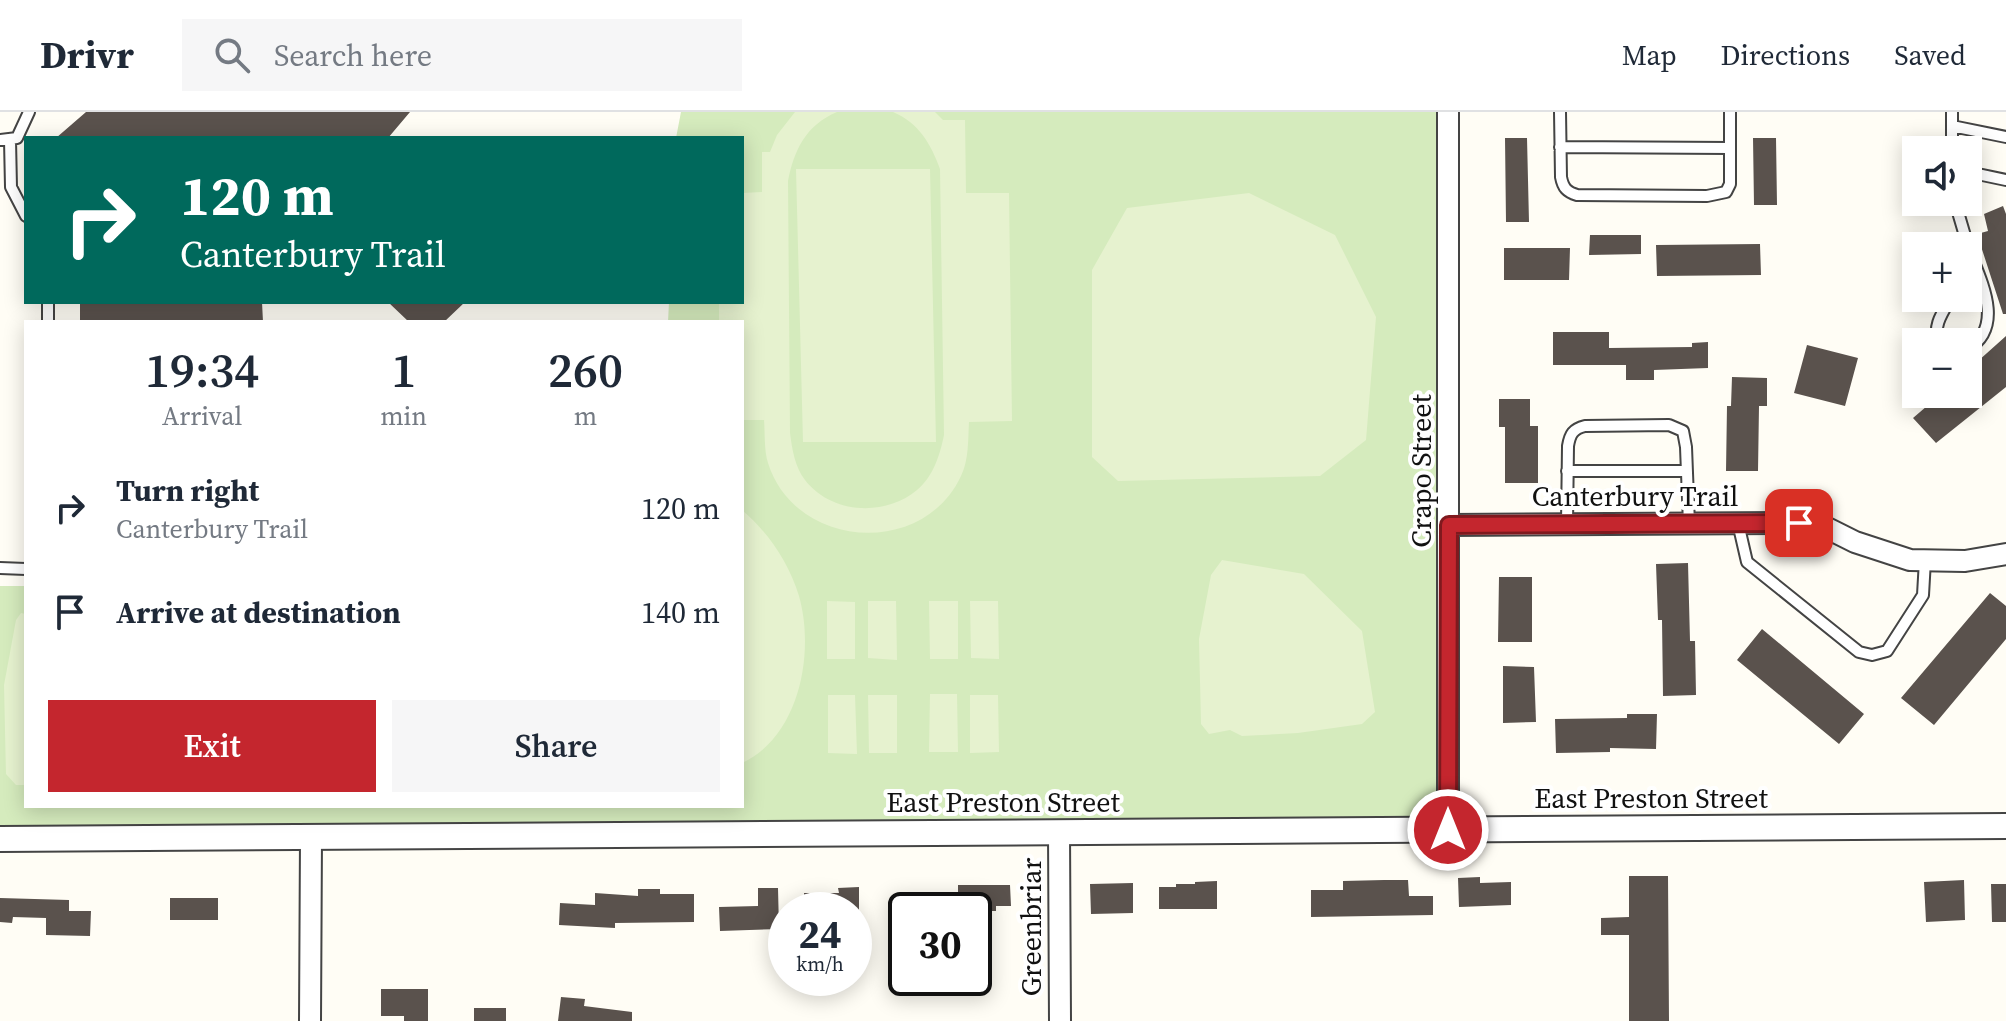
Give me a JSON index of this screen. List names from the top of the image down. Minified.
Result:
{"streets":{"street":["Crapo Street","Canterbury Trail","East Preston Street","Greenbriar"]},"crossings":[["Crapo Street","Canterbury Trail"],["Crapo Street","East Preston Street"],["East Preston Street","Greenbriar"]],"page":{"header":"Drivr","search":"Search here","nav":["Map","Directions","Saved"],"map_buttons":["+","−"],"turn":["120 m","Canterbury Trail"],"eta":["19:34","Arrival","1","min","260","m"],"list":[{"name":"Turn right","note":"Canterbury Trail","value":"120 m"},{"name":"Arrive at destination","value":"140 m"}],"buttons":["Exit","Share"],"speed":"24 km/h","limit":"30"}}
